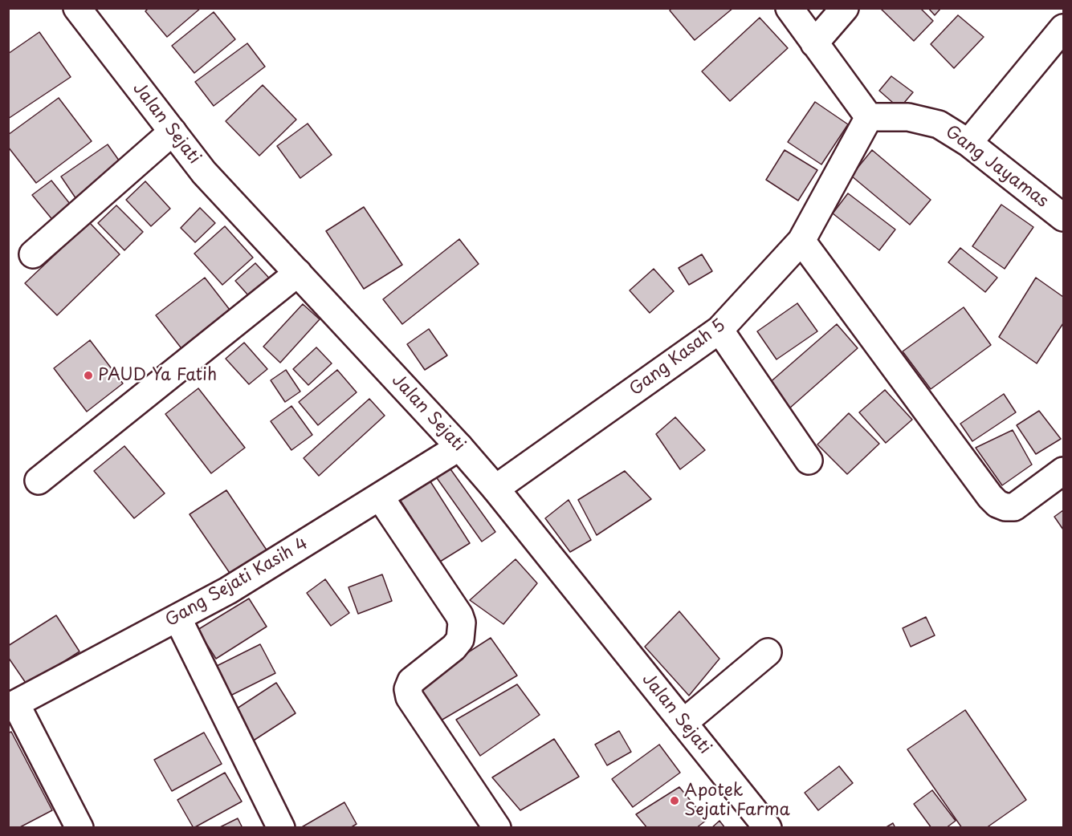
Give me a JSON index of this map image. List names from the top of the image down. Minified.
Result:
{"streets":{"street":["Jalan Sejati","Gang Jayamas","Gang Kasah 5","Gang Sejati Kasih 4"]},"crossings":[["Jalan Sejati","Gang Kasah 5"],["Jalan Sejati","Gang Sejati Kasih 4"],["Gang Jayamas","Gang Kasah 5"]],"places":["PAUD Ya Fatih","Apotek Sejati Farma"]}
